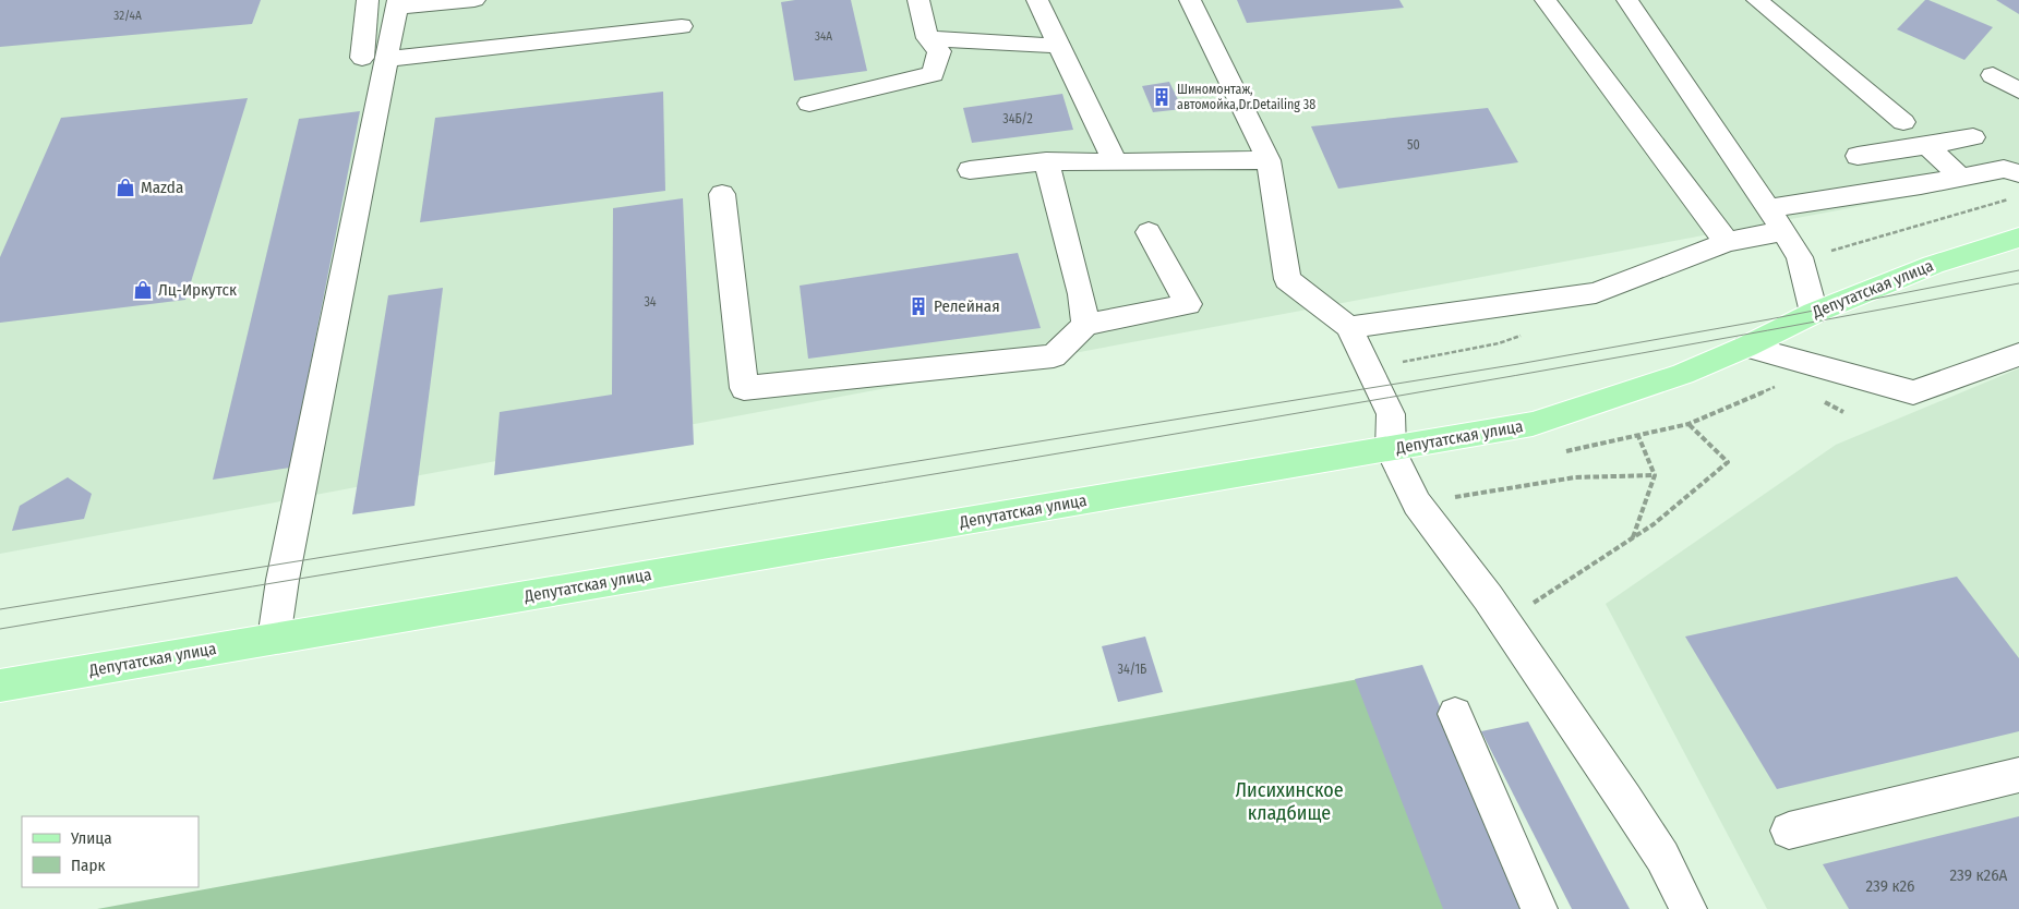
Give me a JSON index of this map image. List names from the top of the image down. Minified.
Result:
{"streets":{"main road":["Депутатская улица"]},"parks":["Лисихинское кладбище"],"places":{"building":["Шиномонтаж, автомойка,Dr.Detailing 38","Релейная"],"shop":["Mazda","Лц-Иркутск"]},"house_numbers":["32/4А","34А","34Б/2","50","34","34/1Б","239 к26А","239 к26"],"legend":["Улица","Парк"]}
